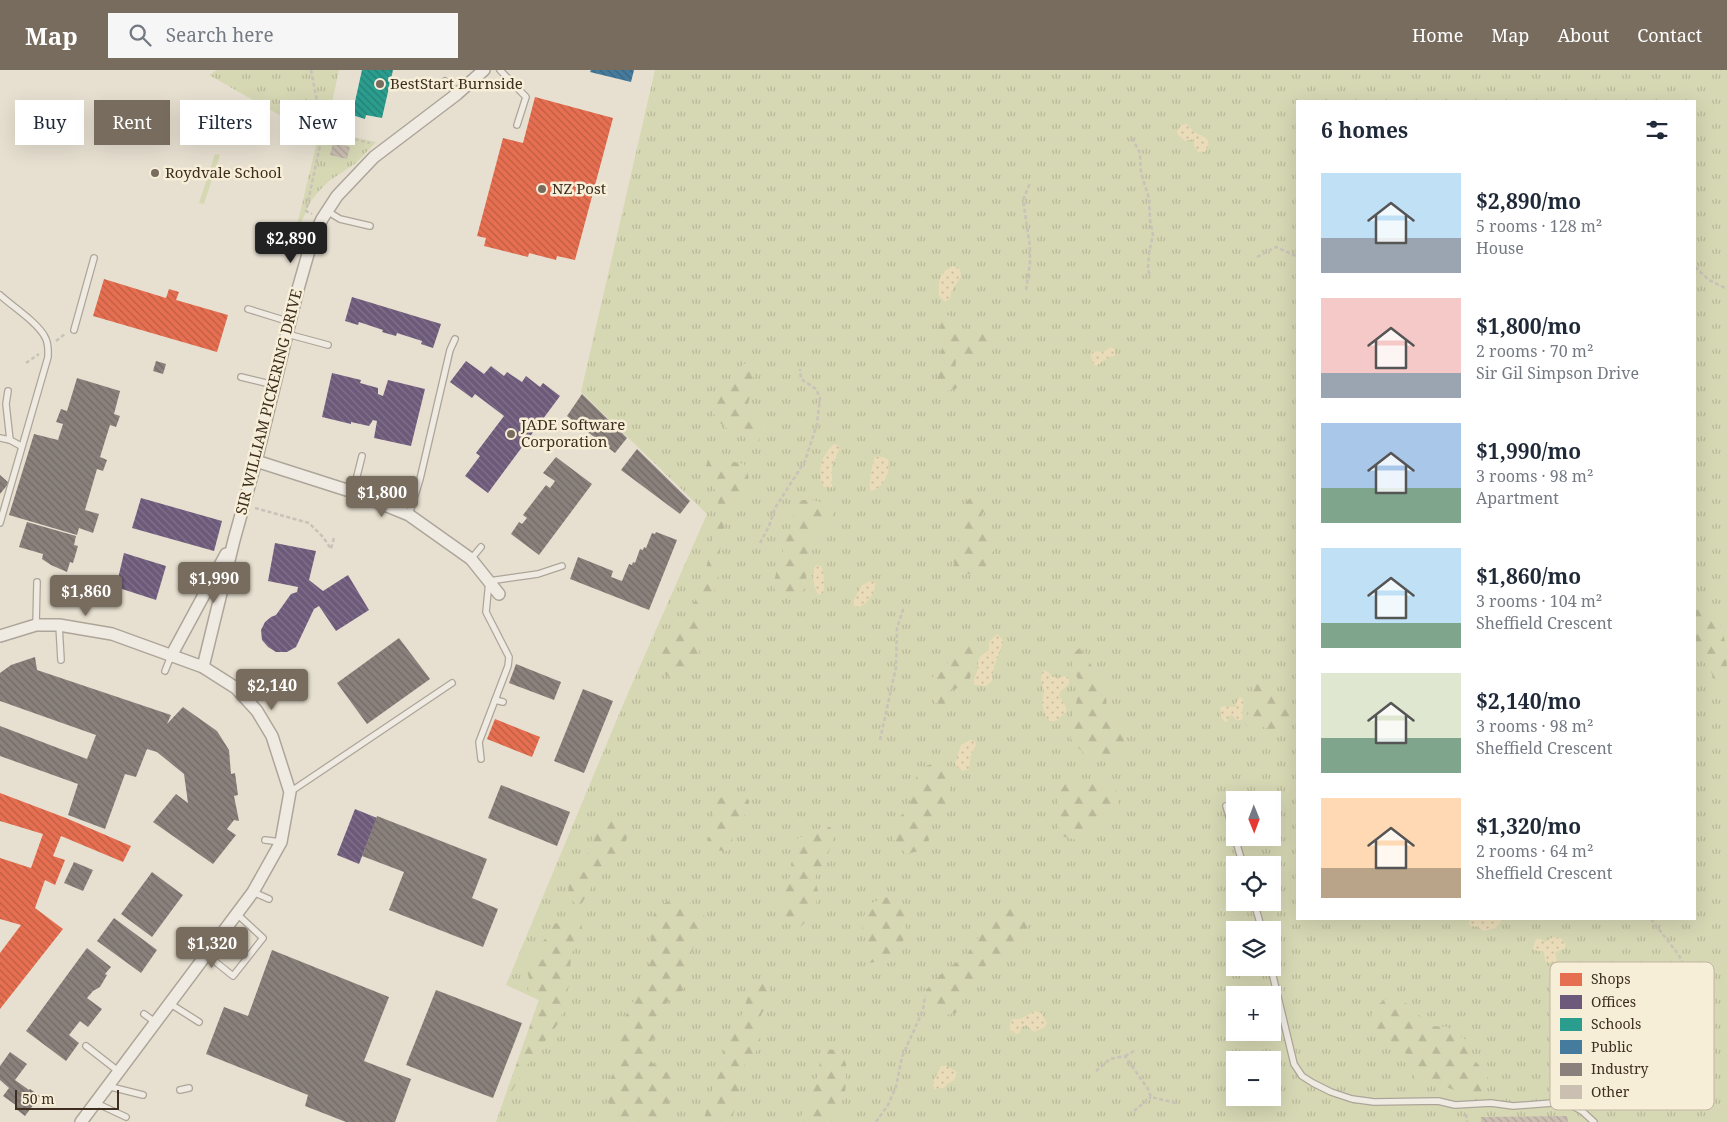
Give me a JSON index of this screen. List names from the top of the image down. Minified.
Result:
{"streets":{"street":["SIR WILLIAM PICKERING DRIVE"]},"places":["BestStart Burnside","Roydvale School","NZ Post","JADE Software Corporation"],"legend":["Shops","Offices","Schools","Public","Industry","Other"],"scale_bar":"50 m","north":"bottom","page":{"header":"Map","search":"Search here","nav":["Home","Map","About","Contact"],"chip":["Buy","Rent","Filters","New"],"heading":"6 homes","list":[{"name":"$2,890/mo","note":"5 rooms · 128 m² · House"},{"name":"$1,800/mo","note":"2 rooms · 70 m² · Sir Gil Simpson Drive"},{"name":"$1,990/mo","note":"3 rooms · 98 m² · Apartment"},{"name":"$1,860/mo","note":"3 rooms · 104 m² · Sheffield Crescent"},{"name":"$2,140/mo","note":"3 rooms · 98 m² · Sheffield Crescent"},{"name":"$1,320/mo","note":"2 rooms · 64 m² · Sheffield Crescent"}],"price":["$2,890","$1,800","$1,990","$1,860","$2,140","$1,320"],"map_buttons":["+","−"],"scale":"50 m"}}
